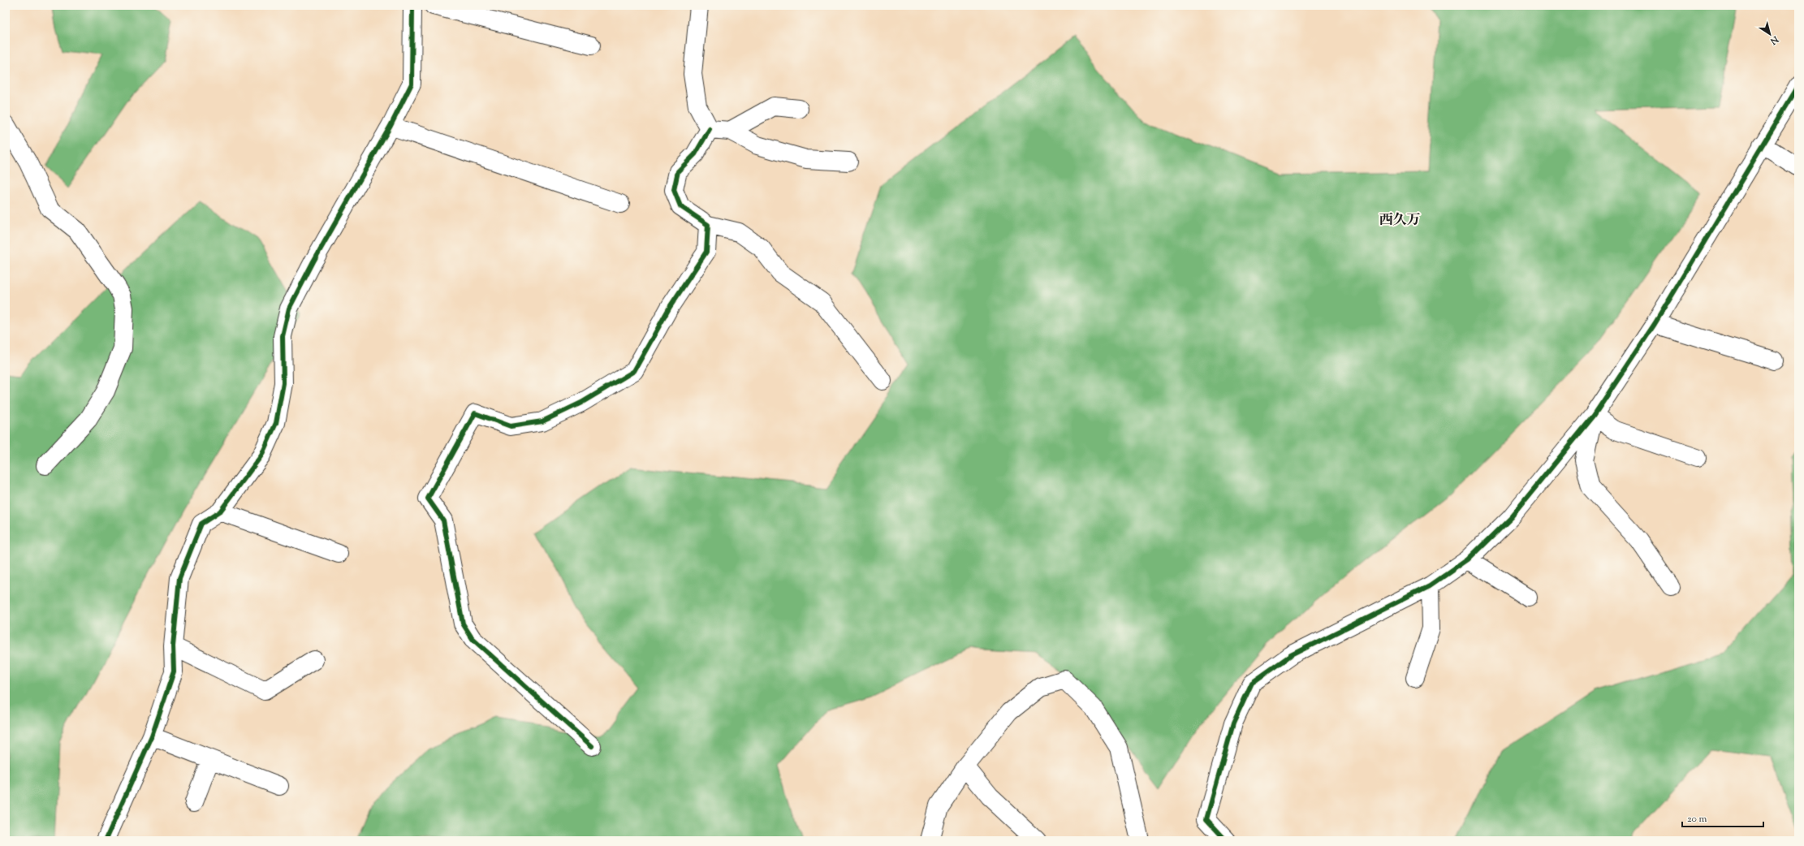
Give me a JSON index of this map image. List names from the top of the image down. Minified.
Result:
{"districts":["西久万"],"scale_bar":"20 m","north":"bottom right"}
